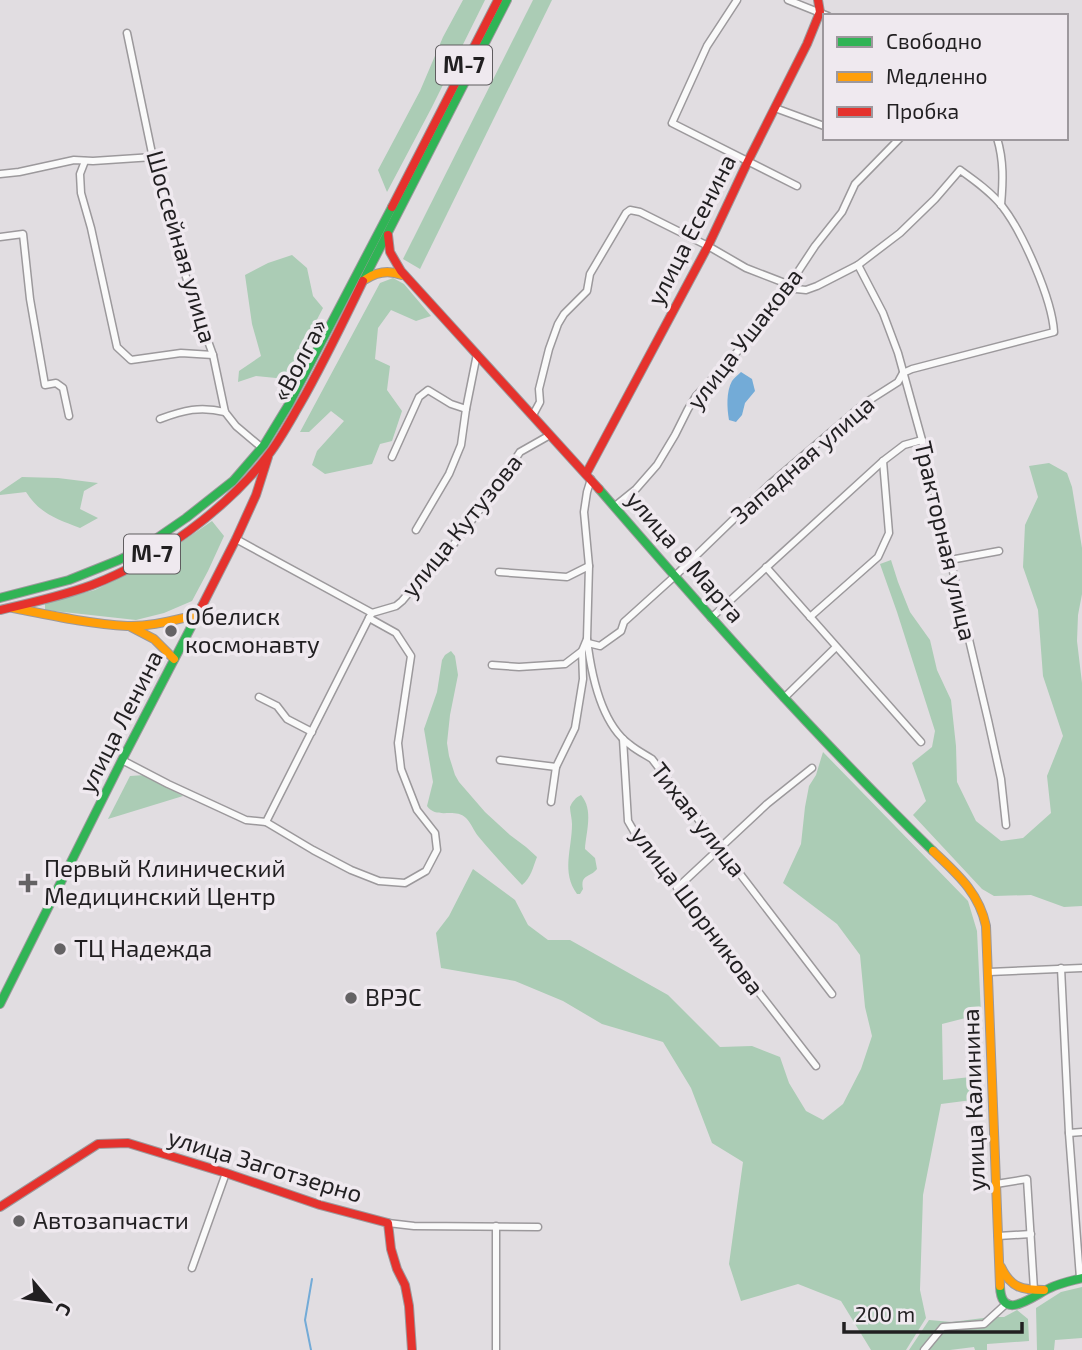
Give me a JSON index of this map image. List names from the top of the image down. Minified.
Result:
{"streets":{"main road":["М-7","улица Есенина","«Волга»","улица 8 Марта","улица Ленина","улица Калинина","улица Заготзерно"],"street":["Шоссейная улица","улица Ушакова","Западная улица","улица Кутузова","Тракторная улица","Тихая улица","улица Шорникова"]},"crossings":[["улица Есенина","улица 8 Марта"],["улица Ушакова","улица 8 Марта"],["«Волга»","улица 8 Марта"],["«Волга»","улица Ленина"],["Западная улица","Тракторная улица"],["Западная улица","улица 8 Марта"],["Западная улица","Тихая улица"],["улица Кутузова","улица 8 Марта"],["улица 8 Марта","улица Калинина"],["Тихая улица","улица Шорникова"]],"places":{"other":["Обелиск космонавту","ТЦ Надежда","ВРЭС","Автозапчасти"],"health":["Первый Клинический Медицинский Центр"]},"legend":["Свободно","Медленно","Пробка"],"scale_bar":"200 m","north":"bottom right"}
